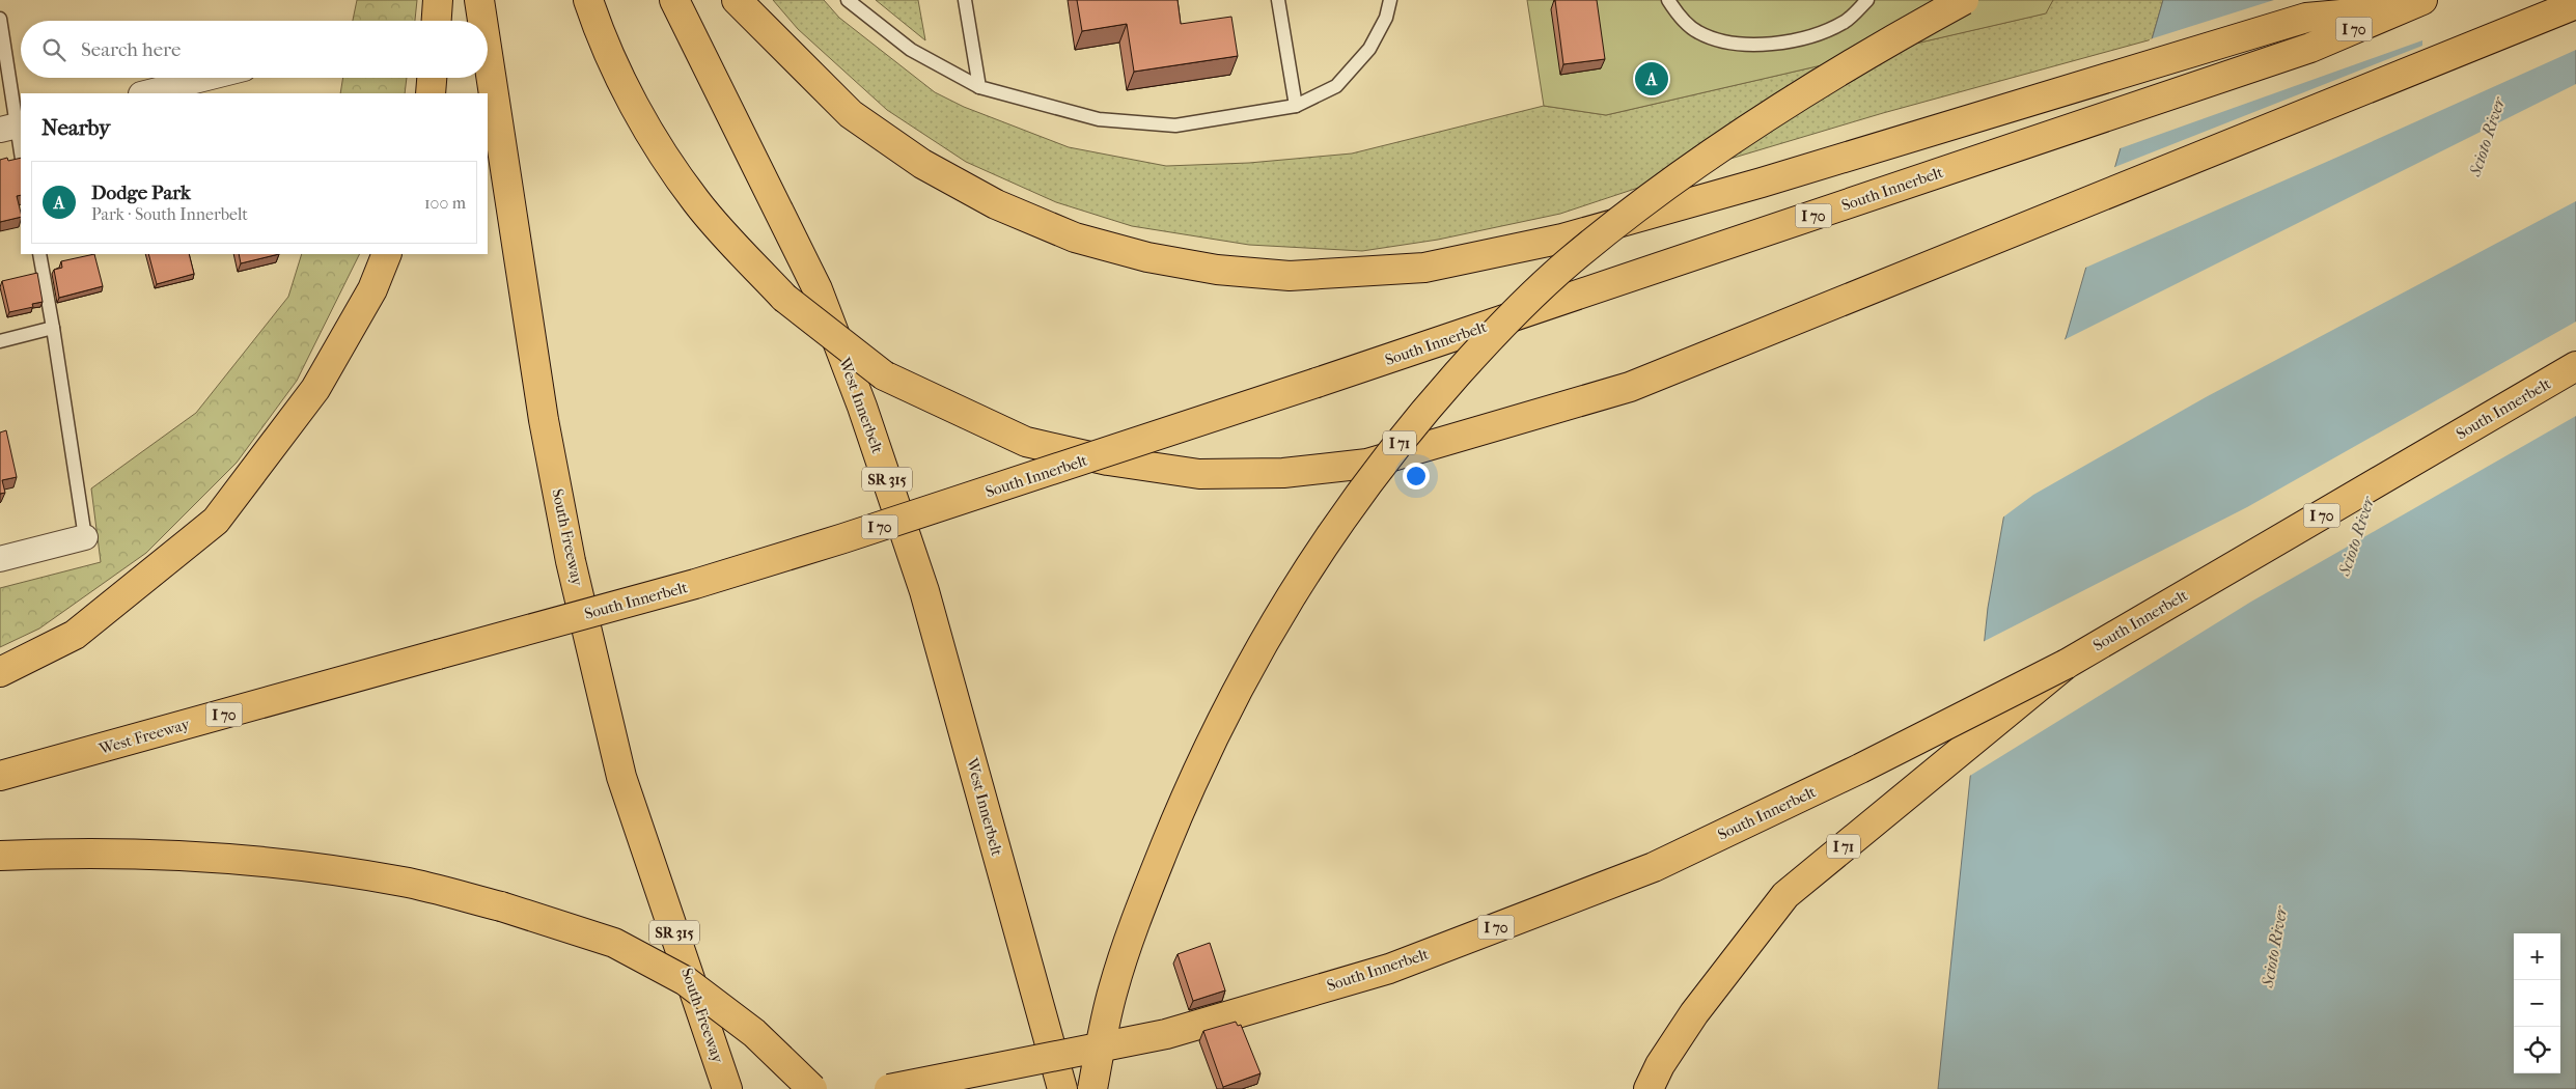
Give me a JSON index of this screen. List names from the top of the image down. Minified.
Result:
{"streets":{"highway":["I 70","South Innerbelt","West Innerbelt","I 71","SR 315","South Freeway","West Freeway"]},"crossings":[["South Innerbelt","I 71"],["South Innerbelt","West Freeway"]],"water":["Scioto River"],"page":{"search":"Search here","pins":"A","heading":"Nearby","list":[{"mark":"A","name":"Dodge Park","note":"Park · South Innerbelt","value":"100 m"}],"map_buttons":["+","−"]}}
